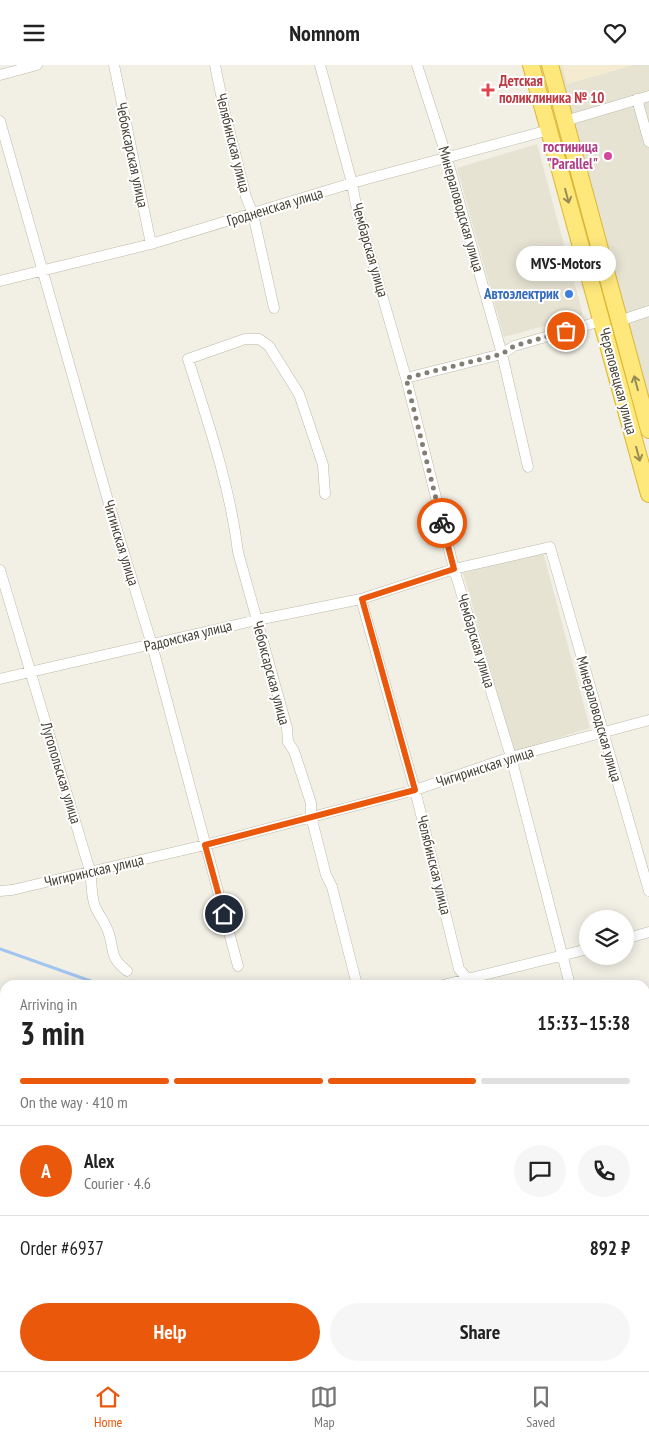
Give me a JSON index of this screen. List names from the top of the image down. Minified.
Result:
{"streets":{"highway":["Череповецкая улица"],"street":["Челябинская улица","Чебоксарская улица","Гродненская улица","Минераловодская улица","Чембарская улица","Читинская улица","Радомская улица","Чигиринская улица","Лугопольская улица"]},"crossings":[["Челябинская улица","Гродненская улица"],["Челябинская улица","Радомская улица"],["Челябинская улица","Чигиринская улица"],["Чебоксарская улица","Гродненская улица"],["Чебоксарская улица","Радомская улица"],["Чебоксарская улица","Чигиринская улица"],["Гродненская улица","Минераловодская улица"],["Гродненская улица","Чембарская улица"],["Гродненская улица","Череповецкая улица"],["Гродненская улица","Читинская улица"],["Минераловодская улица","Радомская улица"],["Минераловодская улица","Чигиринская улица"],["Чембарская улица","Радомская улица"],["Чембарская улица","Чигиринская улица"],["Читинская улица","Радомская улица"],["Читинская улица","Чигиринская улица"],["Радомская улица","Лугопольская улица"],["Чигиринская улица","Лугопольская улица"]],"places":{"health":["Детская поликлиника № 10"],"other":["гостиница \"Parallel\"","Автоэлектрик","MVS-Motors"]},"page":{"header":"Nomnom","bubble":"MVS-Motors","heading":["3 min","Arriving in","15:33–15:38"],"panel":["Alex","Courier · 4.6","Order #6937","892 ₽"],"bar":"On the way · 410 m","round":"A","buttons":["Help","Share"],"tabs":["Home","Map","Saved"]}}
